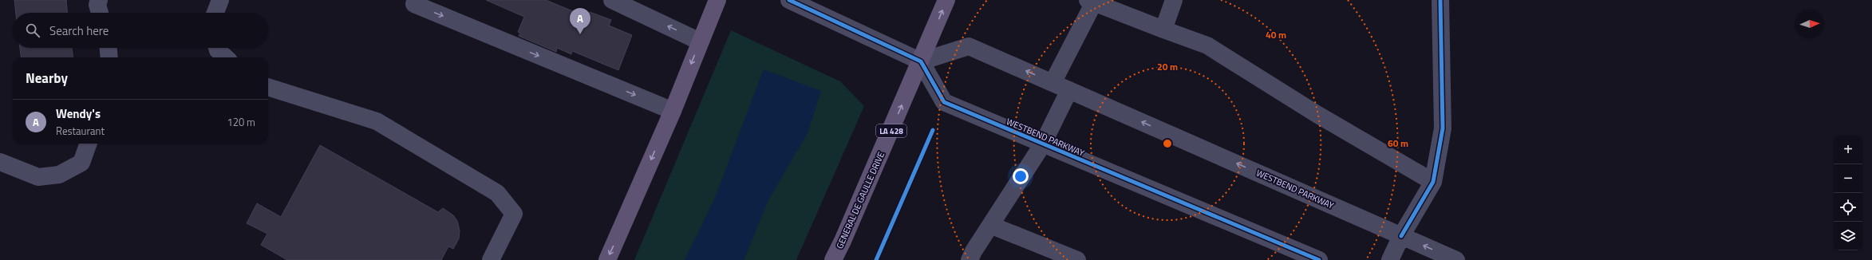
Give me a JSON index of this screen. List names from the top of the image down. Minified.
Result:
{"streets":{"main road":["LA 428","GENERAL DE GAULLE DRIVE"],"street":["WESTBEND PARKWAY"]},"crossings":[["WESTBEND PARKWAY","GENERAL DE GAULLE DRIVE"]],"one_way":["GENERAL DE GAULLE DRIVE"],"north":"right","page":{"pins":"A","search":"Search here","heading":"Nearby","list":[{"mark":"A","name":"Wendy's","note":"Restaurant","value":"120 m"}],"map_buttons":["+","−"]},"rings":["40 m","20 m","60 m"]}
